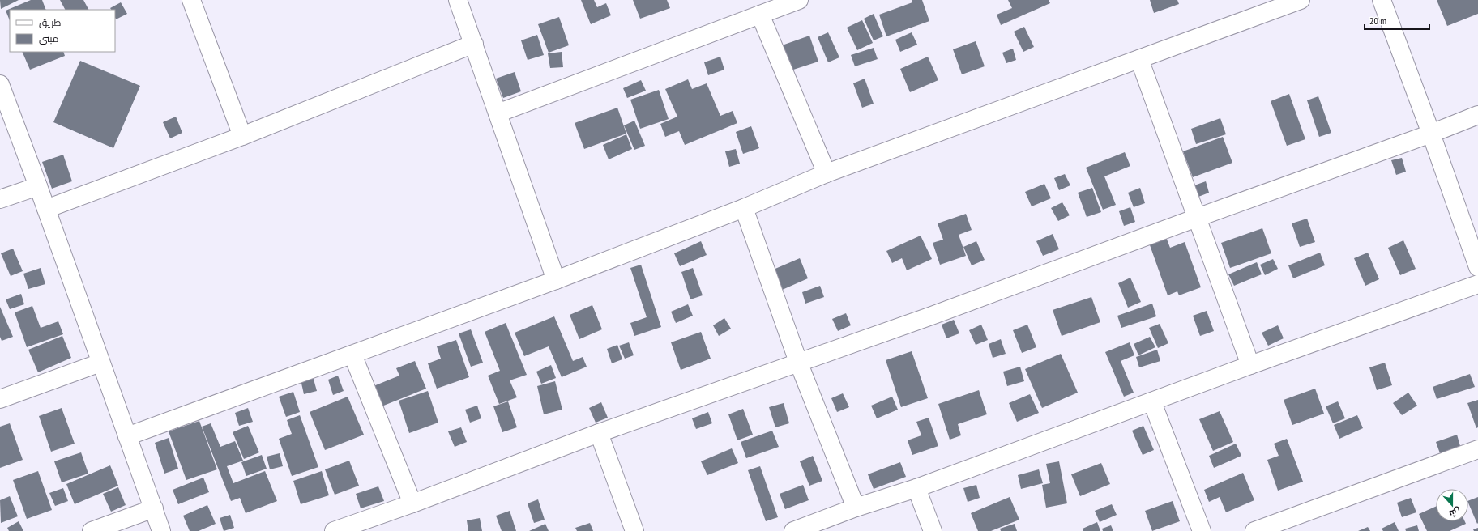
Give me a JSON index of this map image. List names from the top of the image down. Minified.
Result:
{"legend":["طريق","مبنى"],"scale_bar":"20 m","north":"bottom"}
